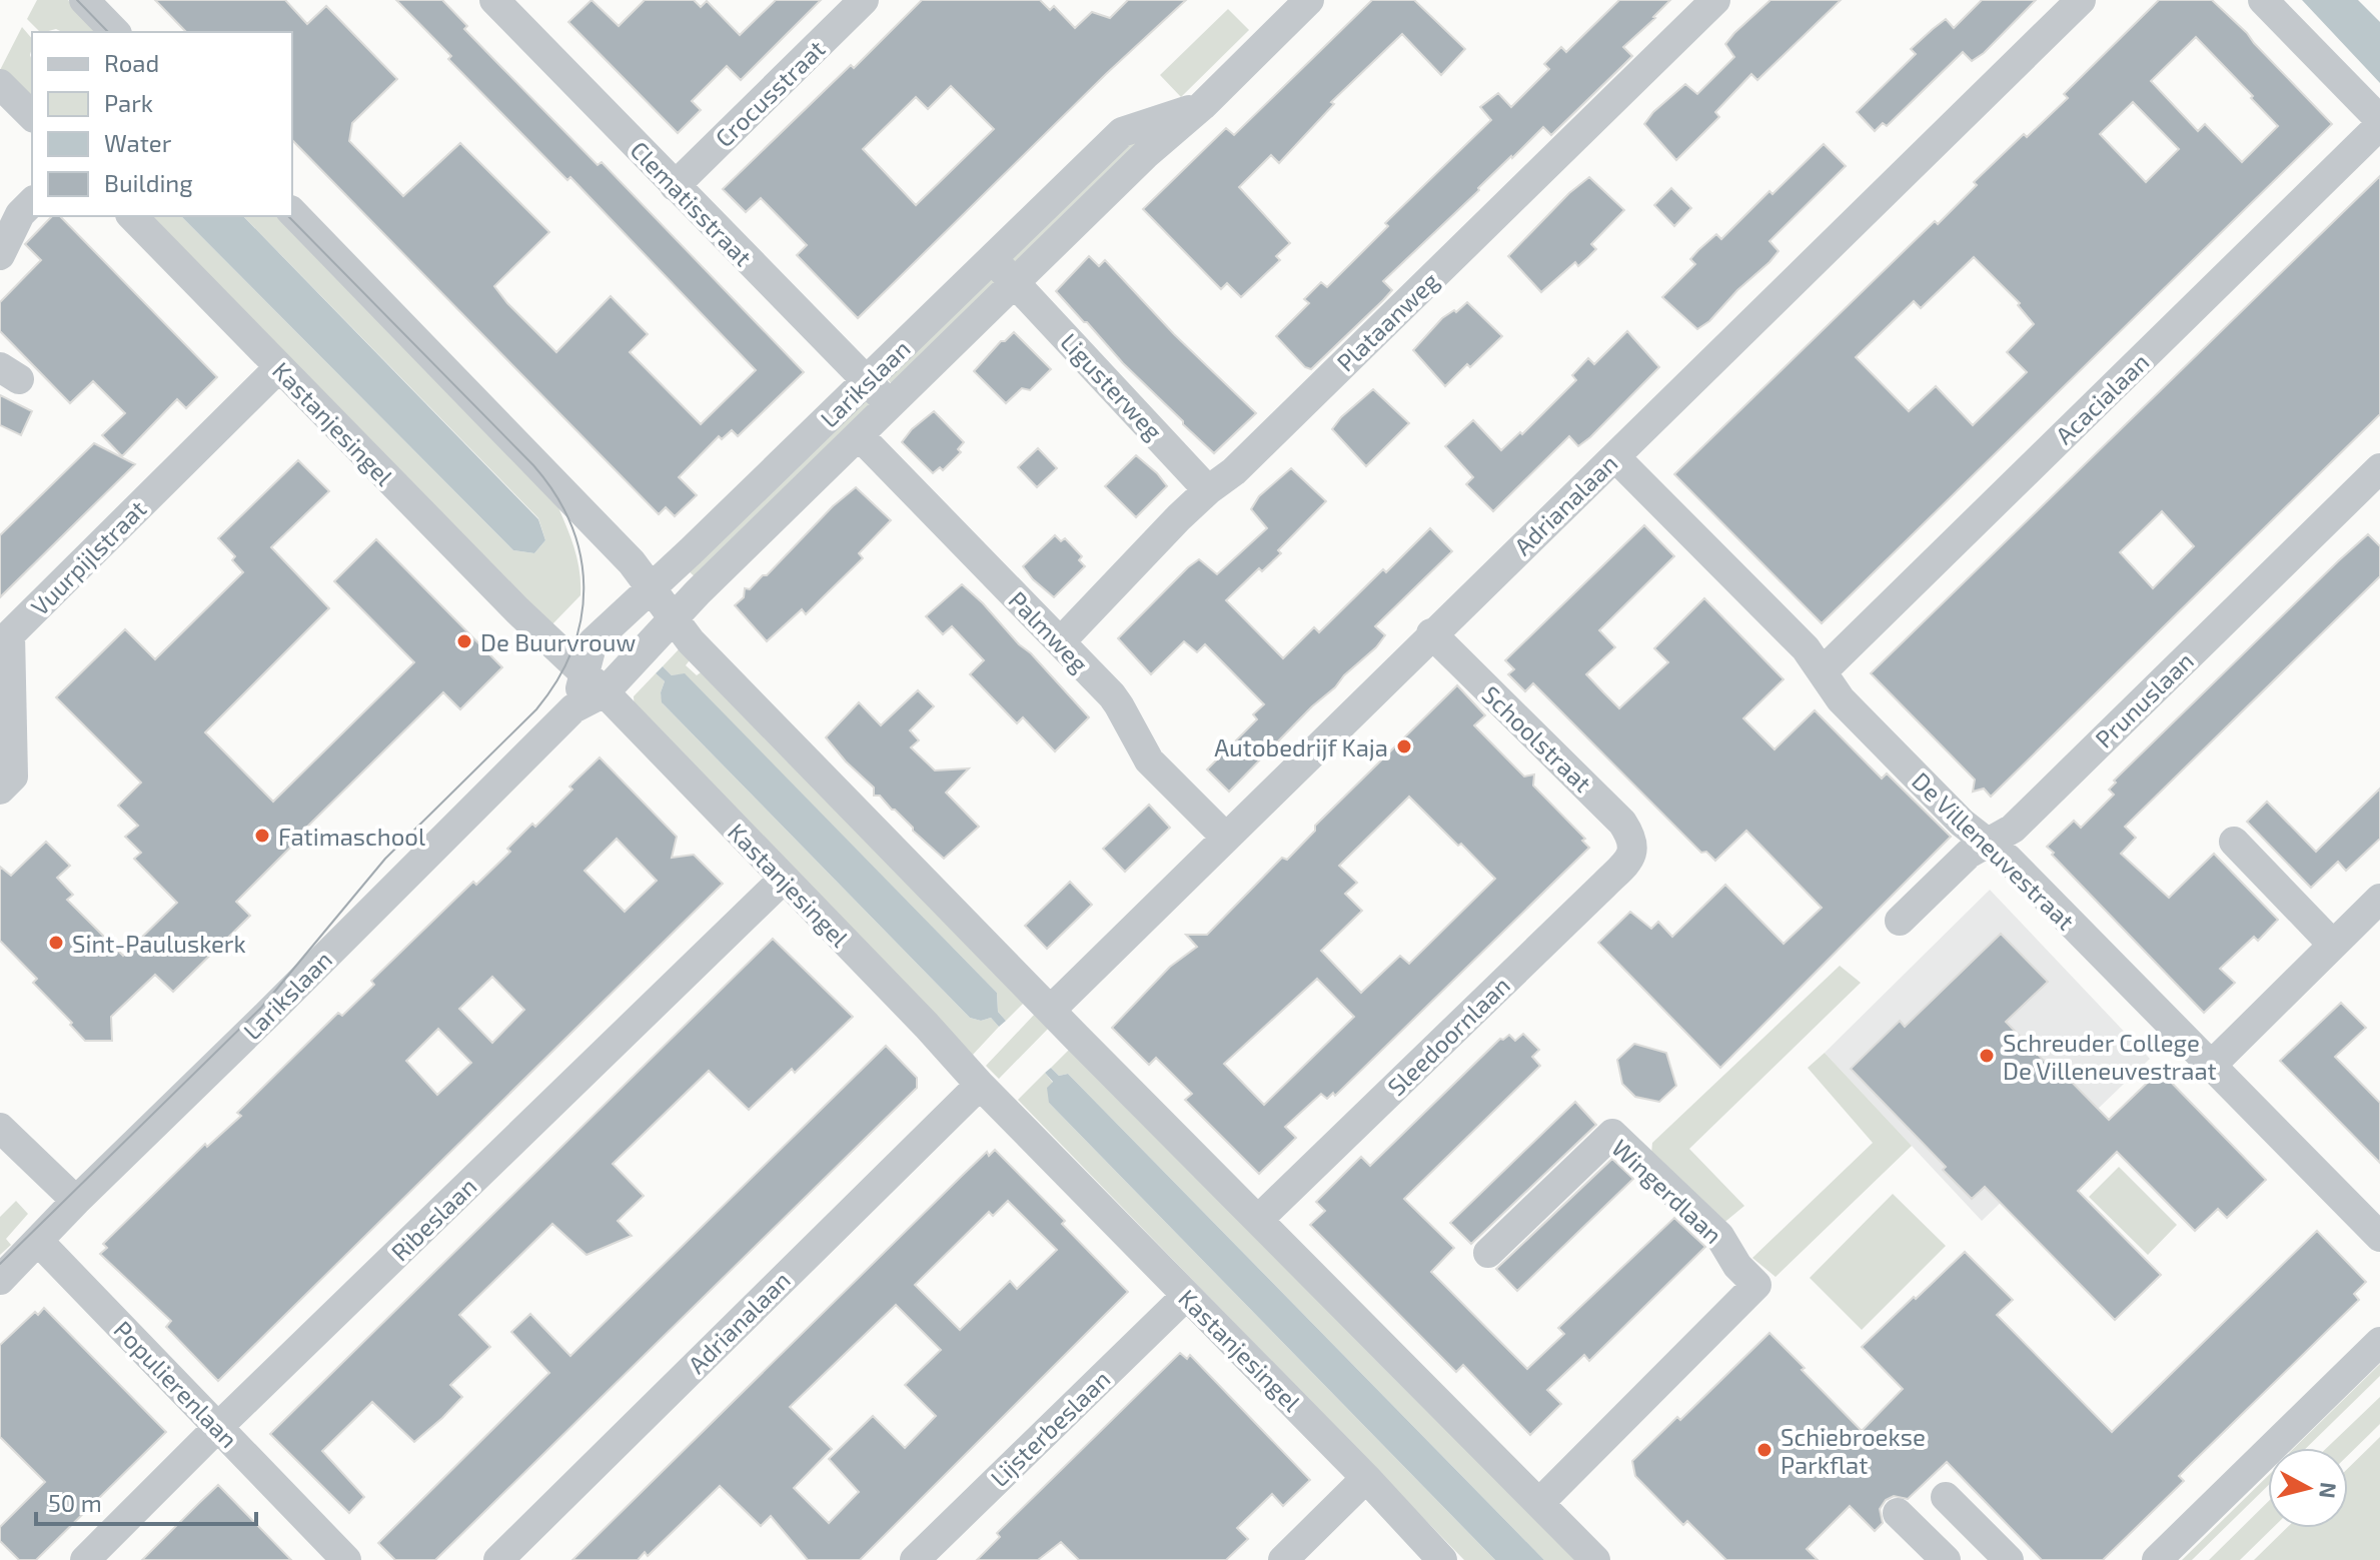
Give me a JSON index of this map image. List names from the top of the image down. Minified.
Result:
{"streets":{"street":["Crocusstraat","Clematisstraat","Plataanweg","Larikslaan","Ligusterweg","Acacialaan","Kastanjesingel","Adrianalaan","Vuurpijlstraat","Palmweg","Prunuslaan","Schoolstraat","De Villeneuvestraat","Sleedoornlaan","Wingerdlaan","Ribeslaan","Populierenlaan","Lijsterbeslaan"]},"crossings":[["Crocusstraat","Clematisstraat"],["Clematisstraat","Larikslaan"],["Plataanweg","Ligusterweg"],["Plataanweg","Palmweg"],["Larikslaan","Ligusterweg"],["Larikslaan","Kastanjesingel"],["Larikslaan","Palmweg"],["Larikslaan","Populierenlaan"],["Acacialaan","De Villeneuvestraat"],["Kastanjesingel","Adrianalaan"],["Kastanjesingel","Vuurpijlstraat"],["Kastanjesingel","Ribeslaan"],["Kastanjesingel","Lijsterbeslaan"],["Adrianalaan","Palmweg"],["Adrianalaan","Schoolstraat"],["Adrianalaan","De Villeneuvestraat"],["Prunuslaan","De Villeneuvestraat"],["Schoolstraat","Sleedoornlaan"],["Ribeslaan","Populierenlaan"]],"places":["De Buurvrouw","Autobedrijf Kaja","Fatimaschool","Sint-Pauluskerk","Schreuder College De Villeneuvestraat","Schiebroekse Parkflat"],"legend":["Road","Park","Water","Building"],"scale_bar":"50 m","north":"right"}
